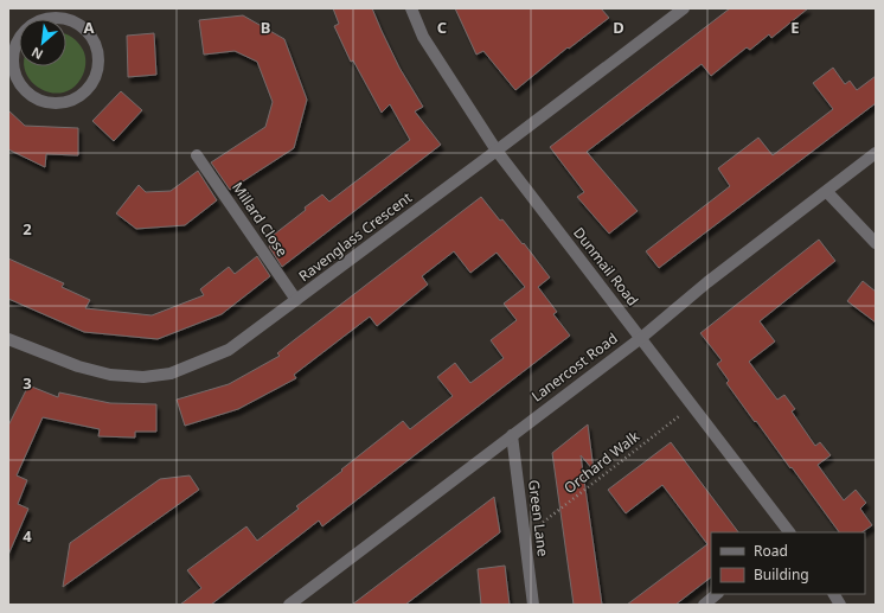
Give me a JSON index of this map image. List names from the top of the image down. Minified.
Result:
{"streets":{"street":["Millard Close","Ravenglass Crescent","Dunmail Road","Lanercost Road","Green Lane"],"path":["Orchard Walk"]},"crossings":[["Millard Close","Ravenglass Crescent"],["Ravenglass Crescent","Dunmail Road"],["Dunmail Road","Lanercost Road"],["Dunmail Road","Orchard Walk"],["Lanercost Road","Green Lane"],["Orchard Walk","Green Lane"]],"legend":["Road","Building"],"north":"bottom left","grid":{"columns":["A","B","C","D","E"],"rows":["2","3","4"]}}
